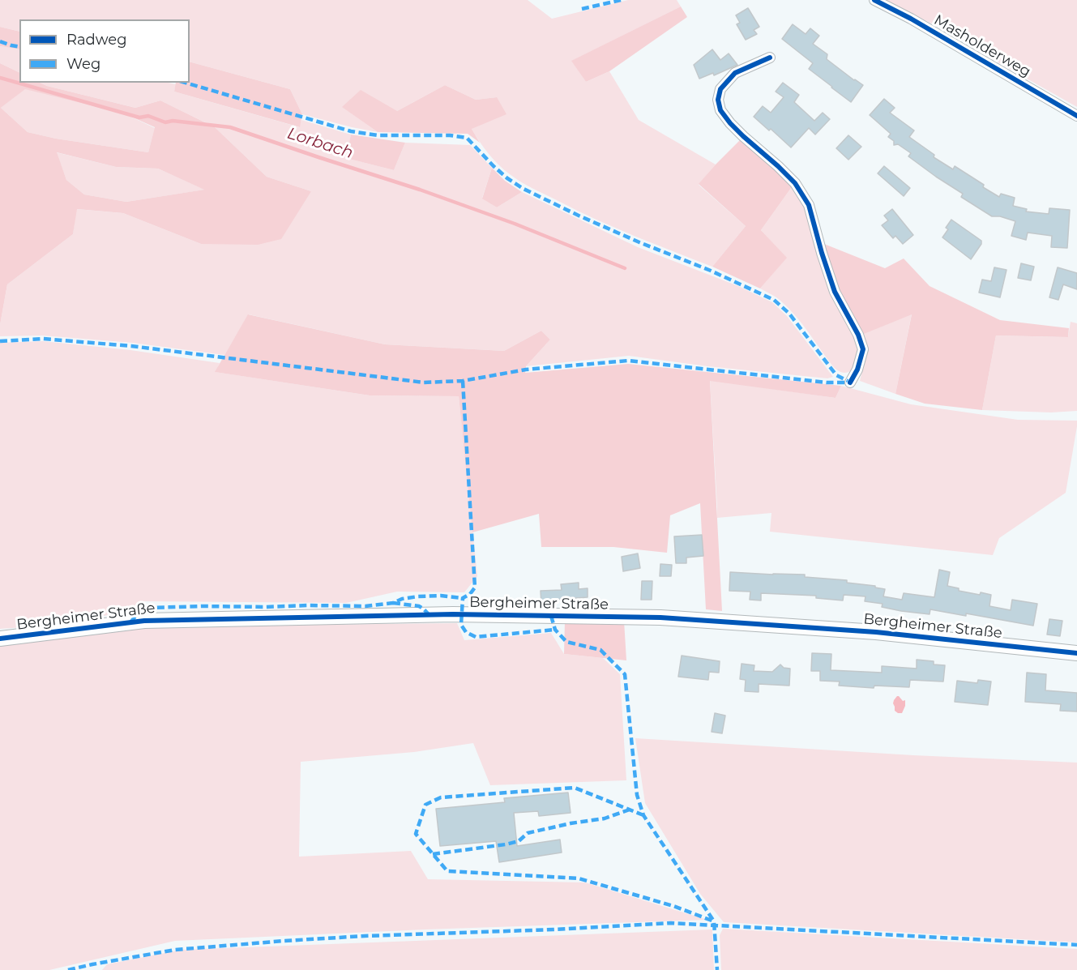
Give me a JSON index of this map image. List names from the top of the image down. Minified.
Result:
{"streets":{"street":["Masholderweg","Bergheimer Straße"]},"water":["Lorbach"],"legend":["Radweg","Weg"]}
